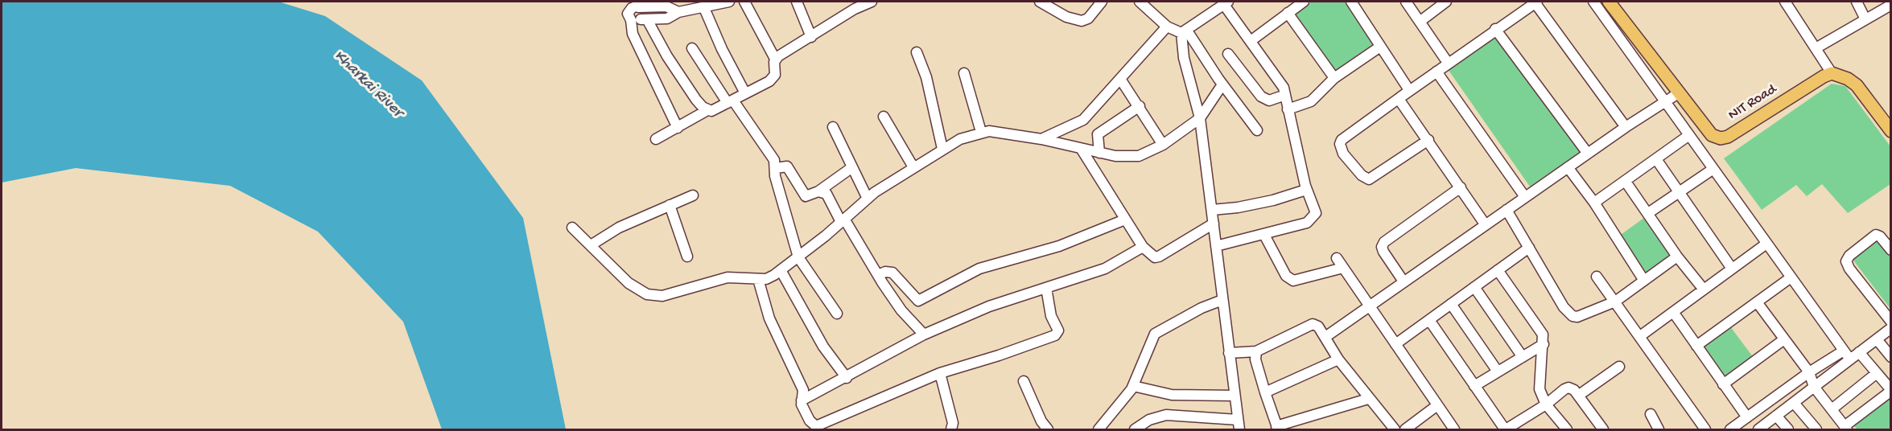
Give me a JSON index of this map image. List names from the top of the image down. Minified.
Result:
{"streets":{"main road":["NIT Road"]},"water":["Kharkai River"]}
